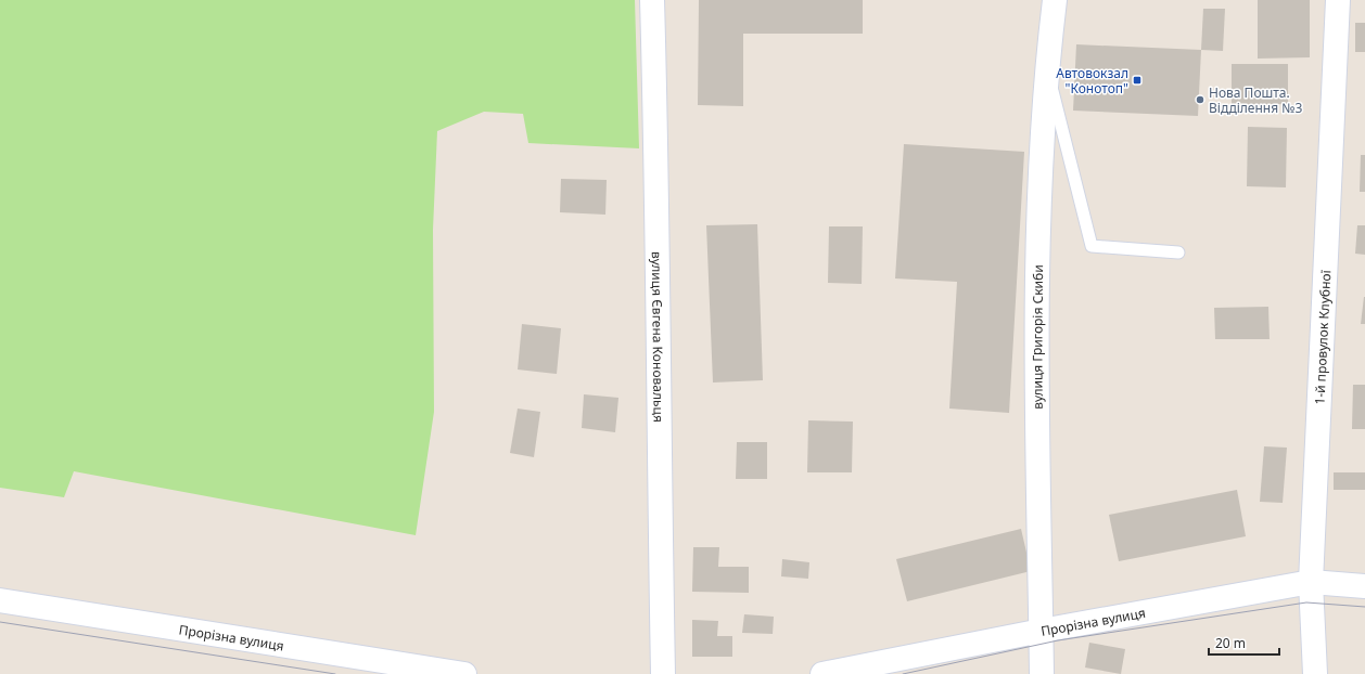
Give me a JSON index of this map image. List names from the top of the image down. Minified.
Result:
{"streets":{"street":["вулиця Євгена Коновальця","вулиця Григорія Скиби","1-й провулок Клубної","Прорізна вулиця"]},"crossings":[["вулиця Григорія Скиби","Прорізна вулиця"],["1-й провулок Клубної","Прорізна вулиця"]],"places":{"transit":["Автовокзал \"Конотоп\""],"other":["Нова Пошта. Відділення №3"]},"scale_bar":"20 m"}
